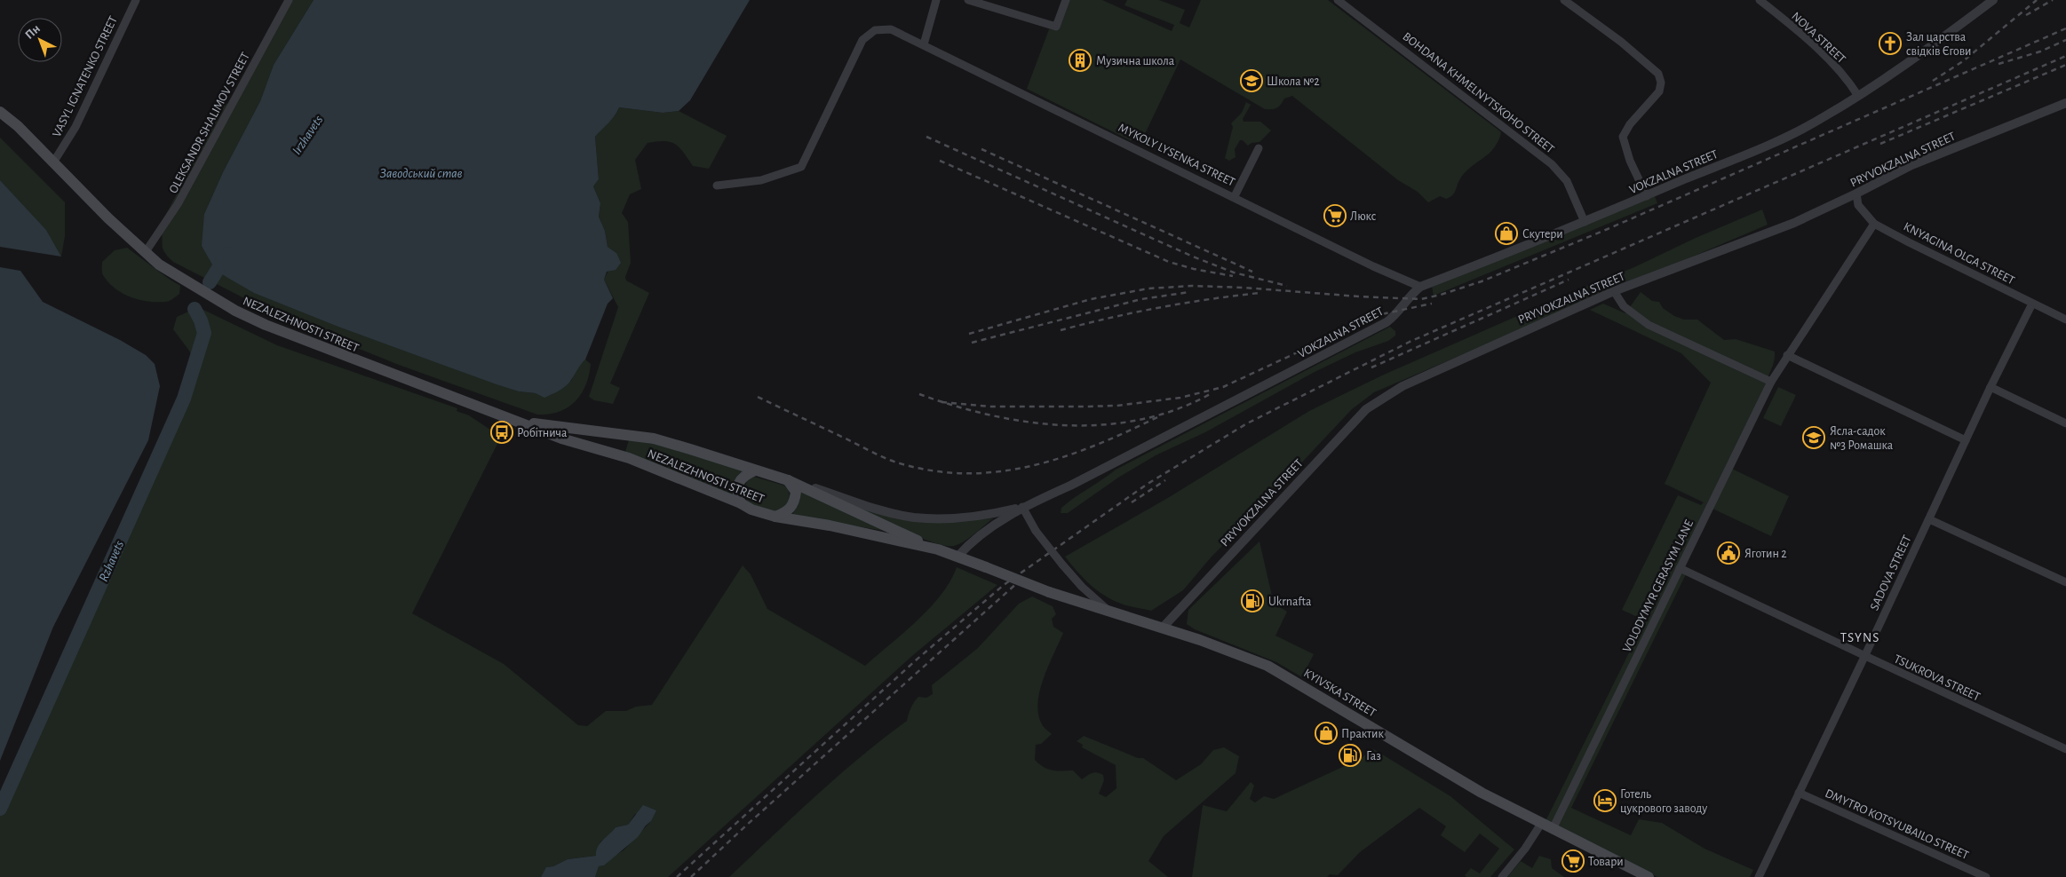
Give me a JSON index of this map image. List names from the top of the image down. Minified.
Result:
{"streets":{"main road":["NEZALEZHNOSTI STREET","KYIVSKA STREET"],"street":["NOVA STREET","VASYL IGNATENKO STREET","BOHDANA KHMELNYTSKOHO STREET","OLEKSANDR SHALIMOV STREET","MYKOLY LYSENKA STREET","PRYVOKZALNA STREET","VOKZALNA STREET","KNYAGINA OLGA STREET","SADOVA STREET","VOLODYMYR GERASYM LANE","TSUKROVA STREET","DMYTRO KOTSYUBAILO STREET"]},"crossings":[["NOVA STREET","VOKZALNA STREET"],["VASYL IGNATENKO STREET","NEZALEZHNOSTI STREET"],["BOHDANA KHMELNYTSKOHO STREET","VOKZALNA STREET"],["OLEKSANDR SHALIMOV STREET","NEZALEZHNOSTI STREET"],["MYKOLY LYSENKA STREET","VOKZALNA STREET"],["PRYVOKZALNA STREET","KNYAGINA OLGA STREET"],["PRYVOKZALNA STREET","KYIVSKA STREET"],["VOKZALNA STREET","NEZALEZHNOSTI STREET"],["KNYAGINA OLGA STREET","SADOVA STREET"],["KNYAGINA OLGA STREET","VOLODYMYR GERASYM LANE"],["NEZALEZHNOSTI STREET","KYIVSKA STREET"],["SADOVA STREET","TSUKROVA STREET"],["SADOVA STREET","DMYTRO KOTSYUBAILO STREET"],["VOLODYMYR GERASYM LANE","TSUKROVA STREET"],["VOLODYMYR GERASYM LANE","KYIVSKA STREET"]],"districts":["TSYNS"],"water":["Irzhavets","Заводський став","Rzhavets"],"places":{"church":["Зал царства свідків Єгови"],"building":["Музична школа"],"school or university":["Школа №2","Ясла-садок №3 Ромашка"],"supermarket":["Люкс","Товари"],"shop":["Скутери","Практик"],"bus stop":["Робітнича"],"public building":["Яготин 2"],"fuel station":["Ukrnafta","Газ"],"hotel":["Готель цукрового заводу"]},"north":"top left"}
